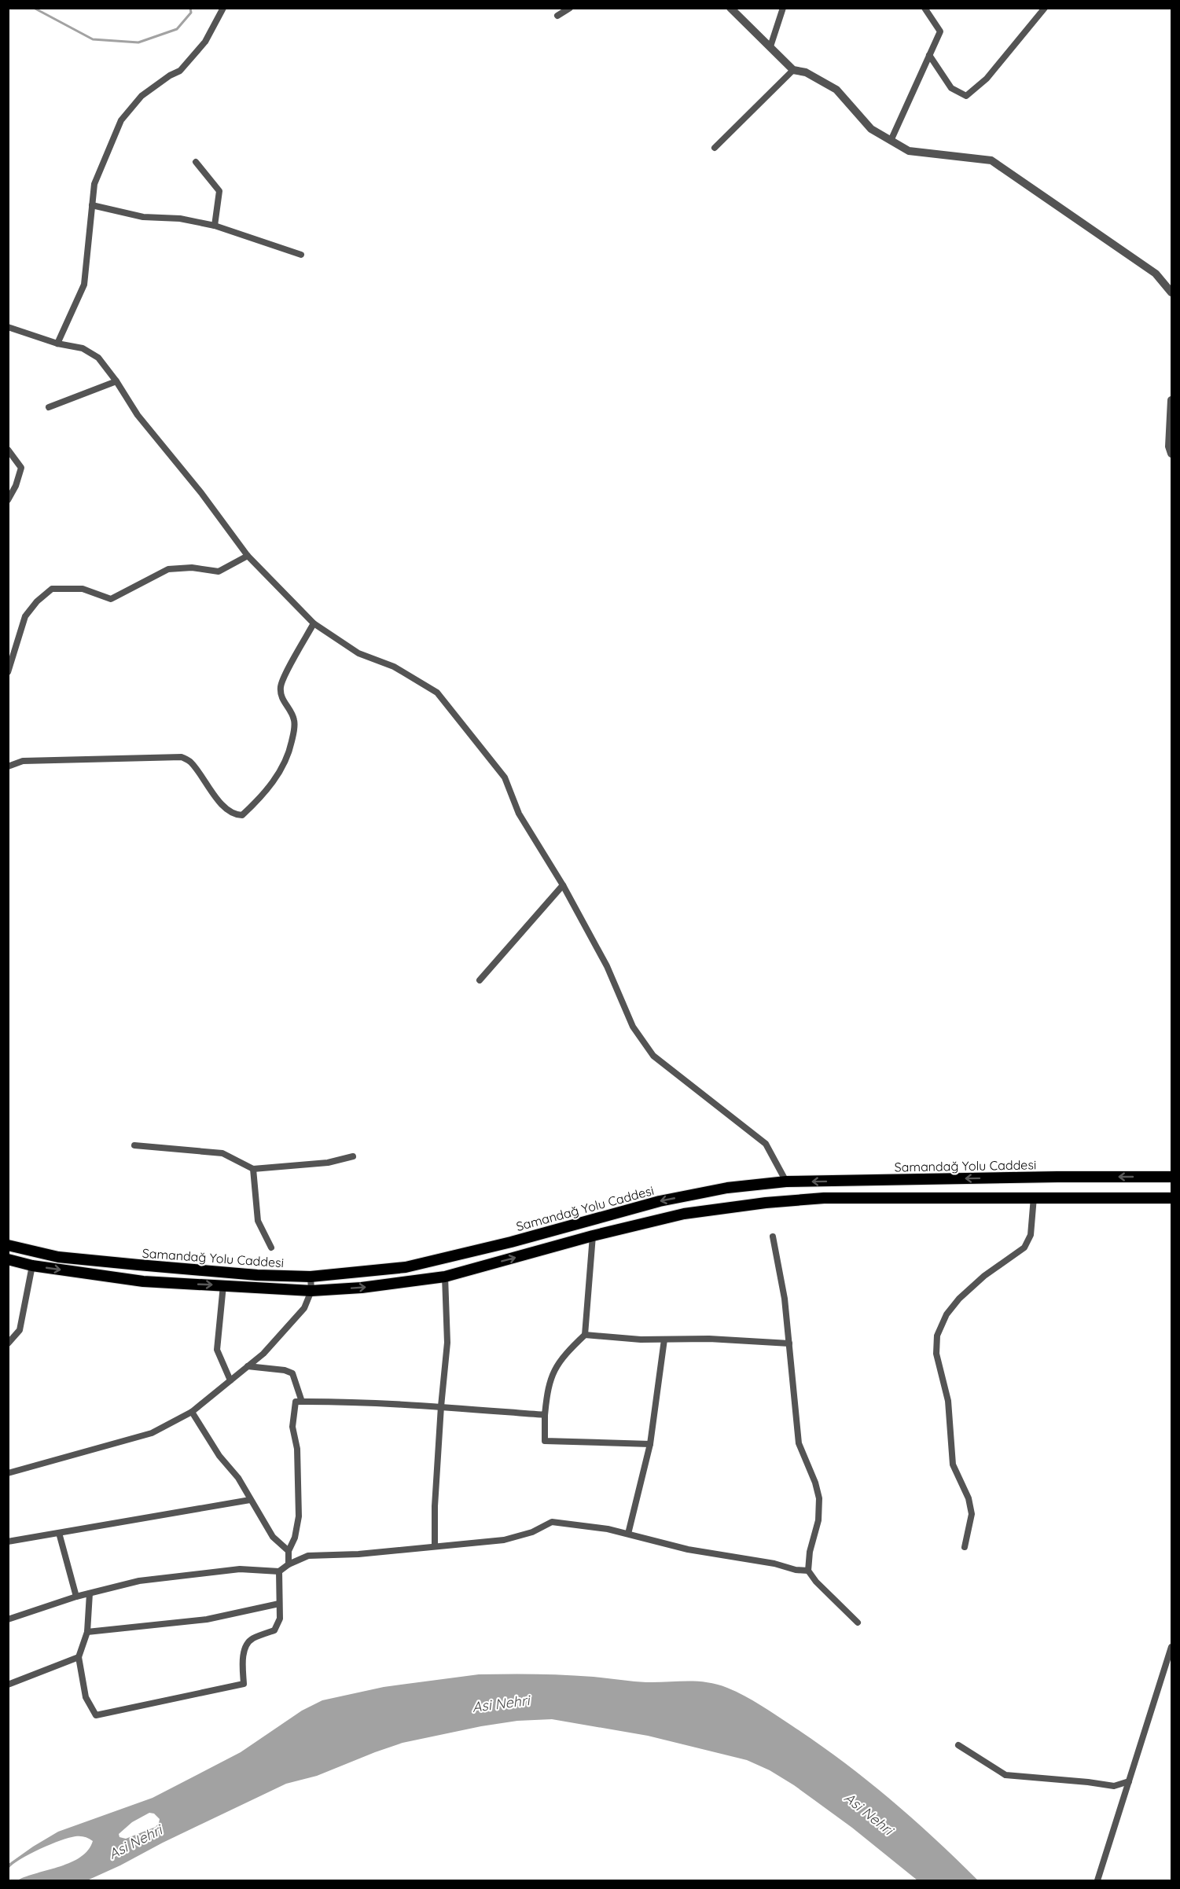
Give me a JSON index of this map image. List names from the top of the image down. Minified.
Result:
{"streets":{"highway":["Samandağ Yolu Caddesi"]},"water":["Asi Nehri"]}
